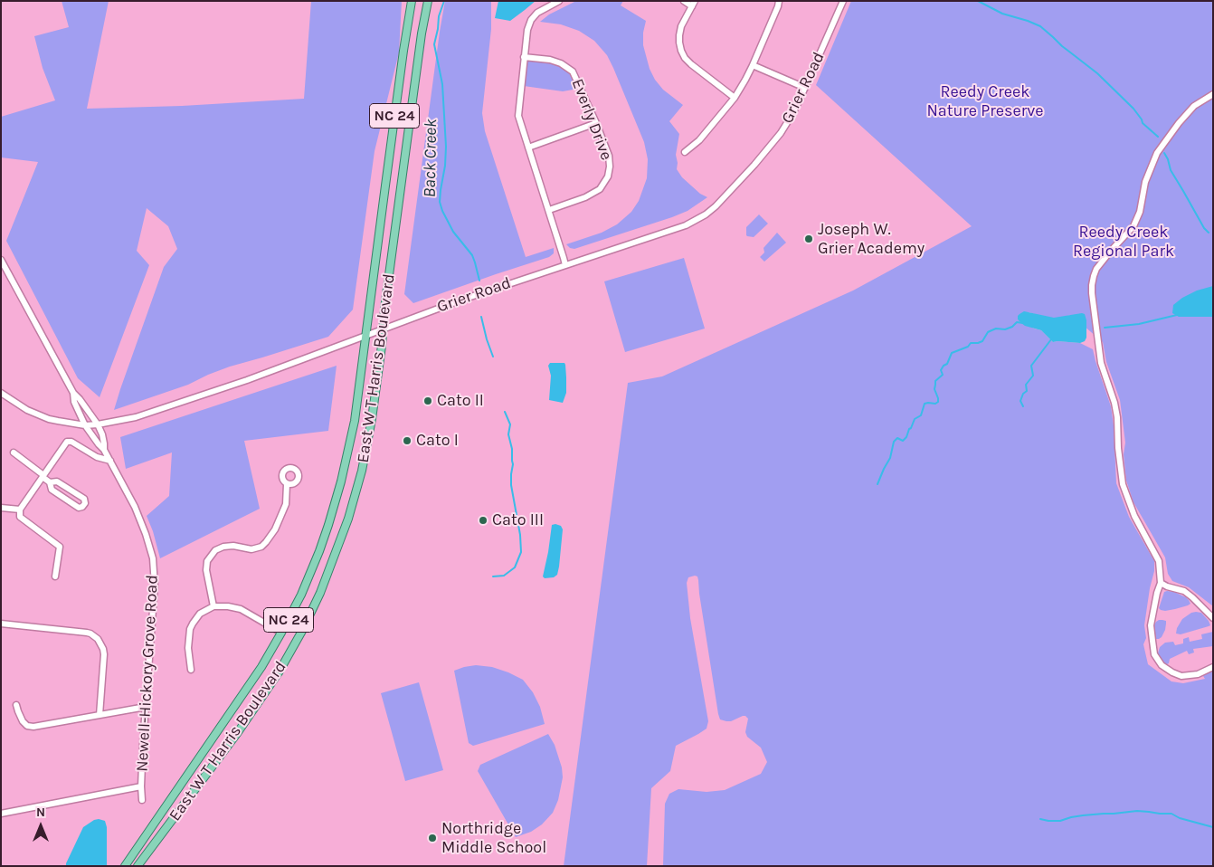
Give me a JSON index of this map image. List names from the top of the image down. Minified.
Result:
{"streets":{"main road":["NC 24","East W T Harris Boulevard"],"street":["Grier Road","Everly Drive","Newell-Hickory Grove Road"]},"crossings":[["Grier Road","East W T Harris Boulevard"],["Grier Road","Newell-Hickory Grove Road"]],"water":["Back Creek"],"parks":["Reedy Creek Nature Preserve","Reedy Creek Regional Park"],"places":["Joseph W. Grier Academy","Cato II","Cato I","Cato III","Northridge Middle School"],"north":"top"}
